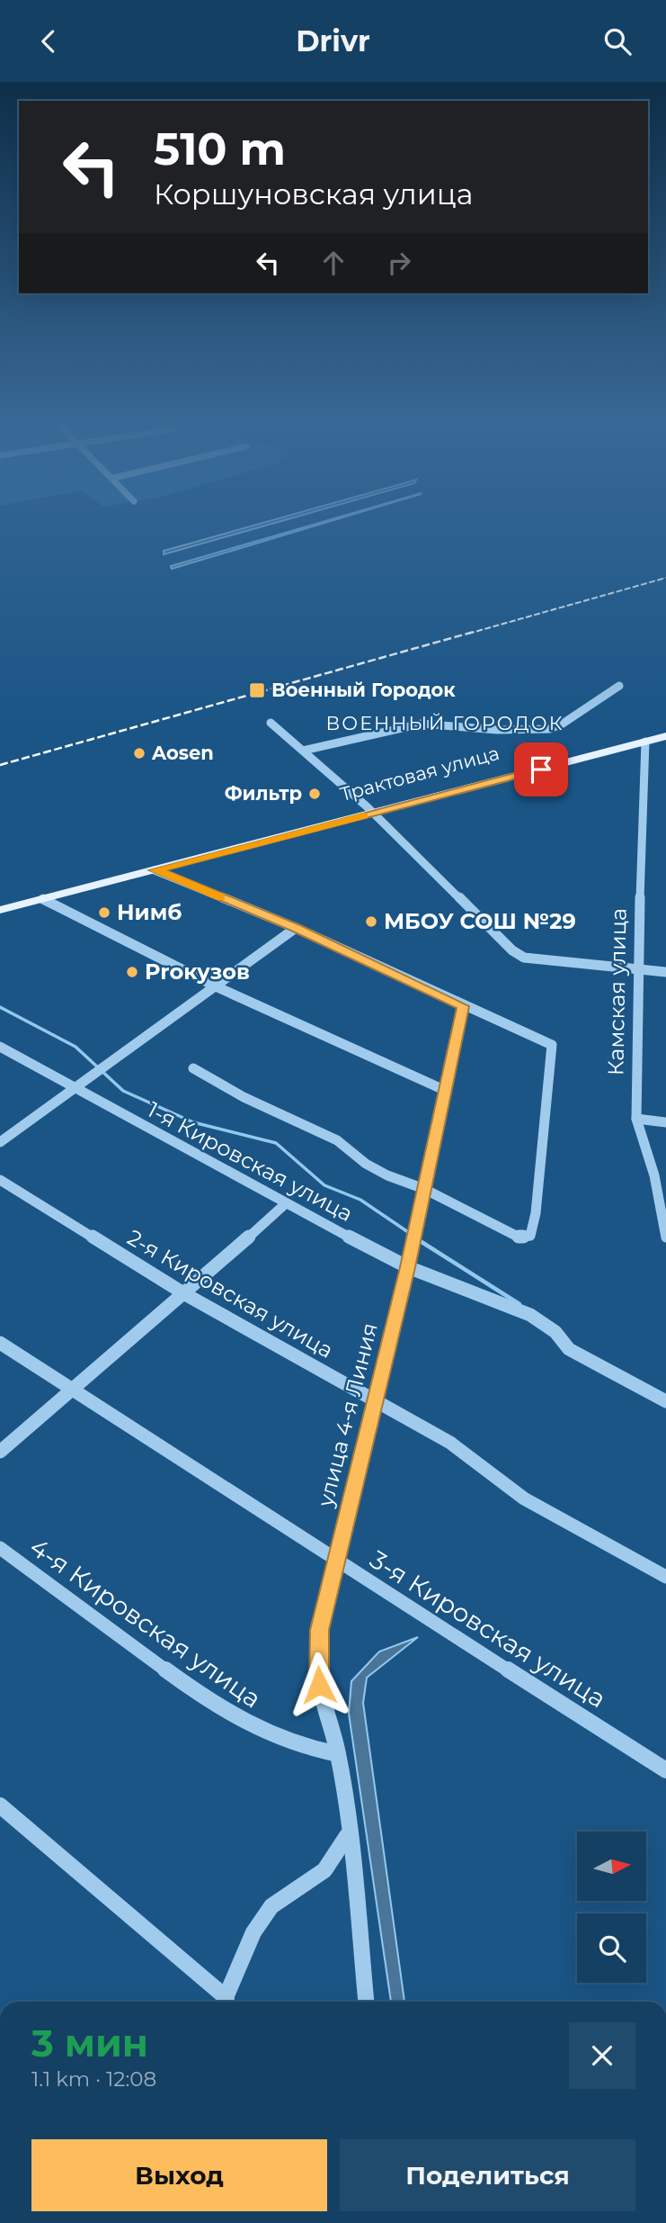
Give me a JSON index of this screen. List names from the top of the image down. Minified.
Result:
{"streets":{"main road":["Трактовая улица"],"street":["Камская улица","1-я Кировская улица","2-я Кировская улица","улица 4-я Линия","4-я Кировская улица","3-я Кировская улица"]},"crossings":[["Трактовая улица","Камская улица"],["1-я Кировская улица","улица 4-я Линия"],["2-я Кировская улица","улица 4-я Линия"],["улица 4-я Линия","4-я Кировская улица"],["улица 4-я Линия","3-я Кировская улица"]],"districts":["ВОЕННЫЙ ГОРОДОК"],"places":{"transit":["Военный Городок"],"other":["Aosen","Фильтр","Нимб","МБОУ СОШ №29","Proкузов"]},"north":"right","page":{"header":"Drivr","turn":["510 m","Коршуновская улица"],"heading":["3 мин","1.1 km · 12:08"],"buttons":["Выход","Поделиться"]}}
